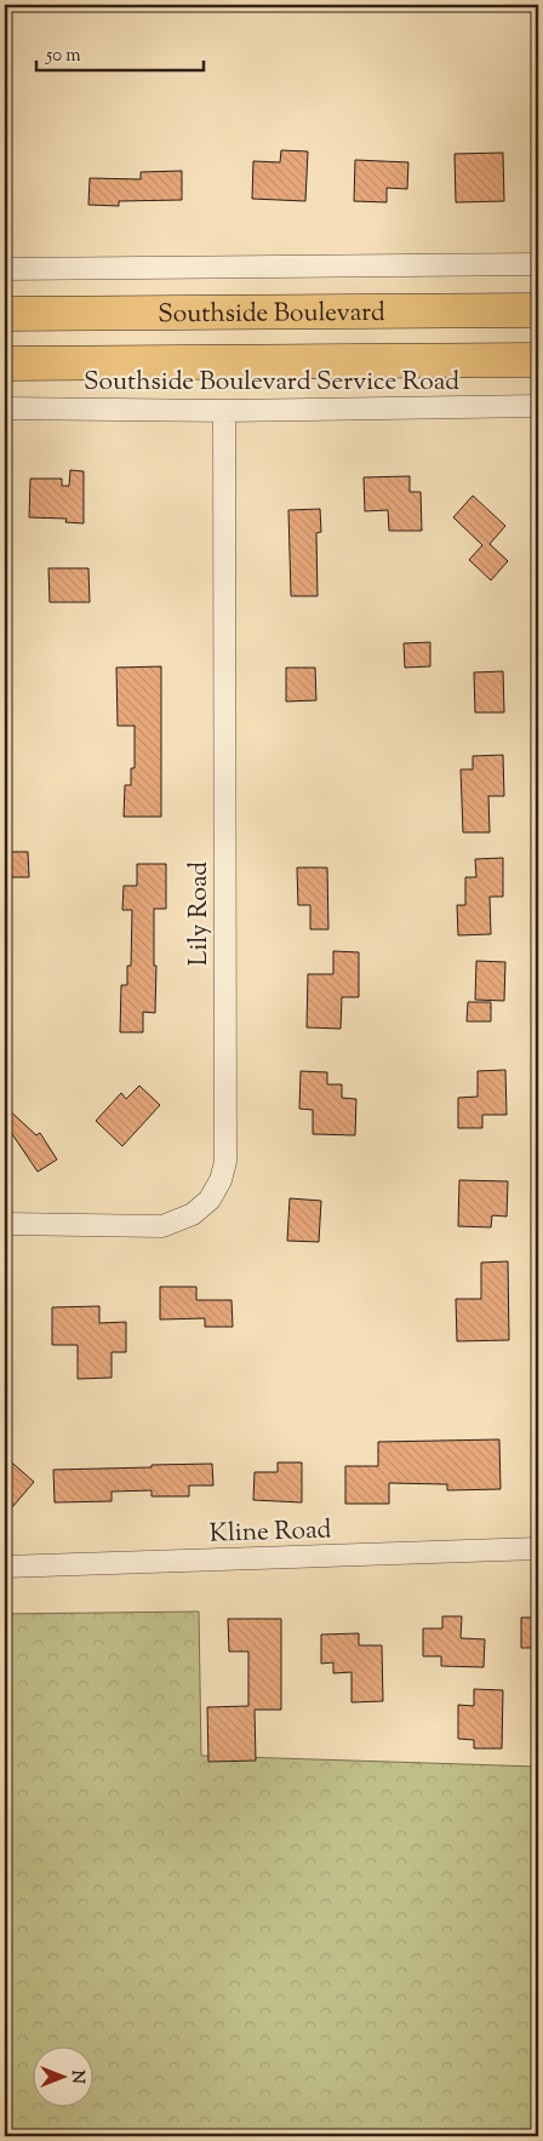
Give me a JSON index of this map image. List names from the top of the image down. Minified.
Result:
{"streets":{"highway":["Southside Boulevard"],"street":["Southside Boulevard Service Road","Lily Road","Kline Road"]},"crossings":[["Southside Boulevard Service Road","Lily Road"]],"scale_bar":"50 m","north":"right"}
